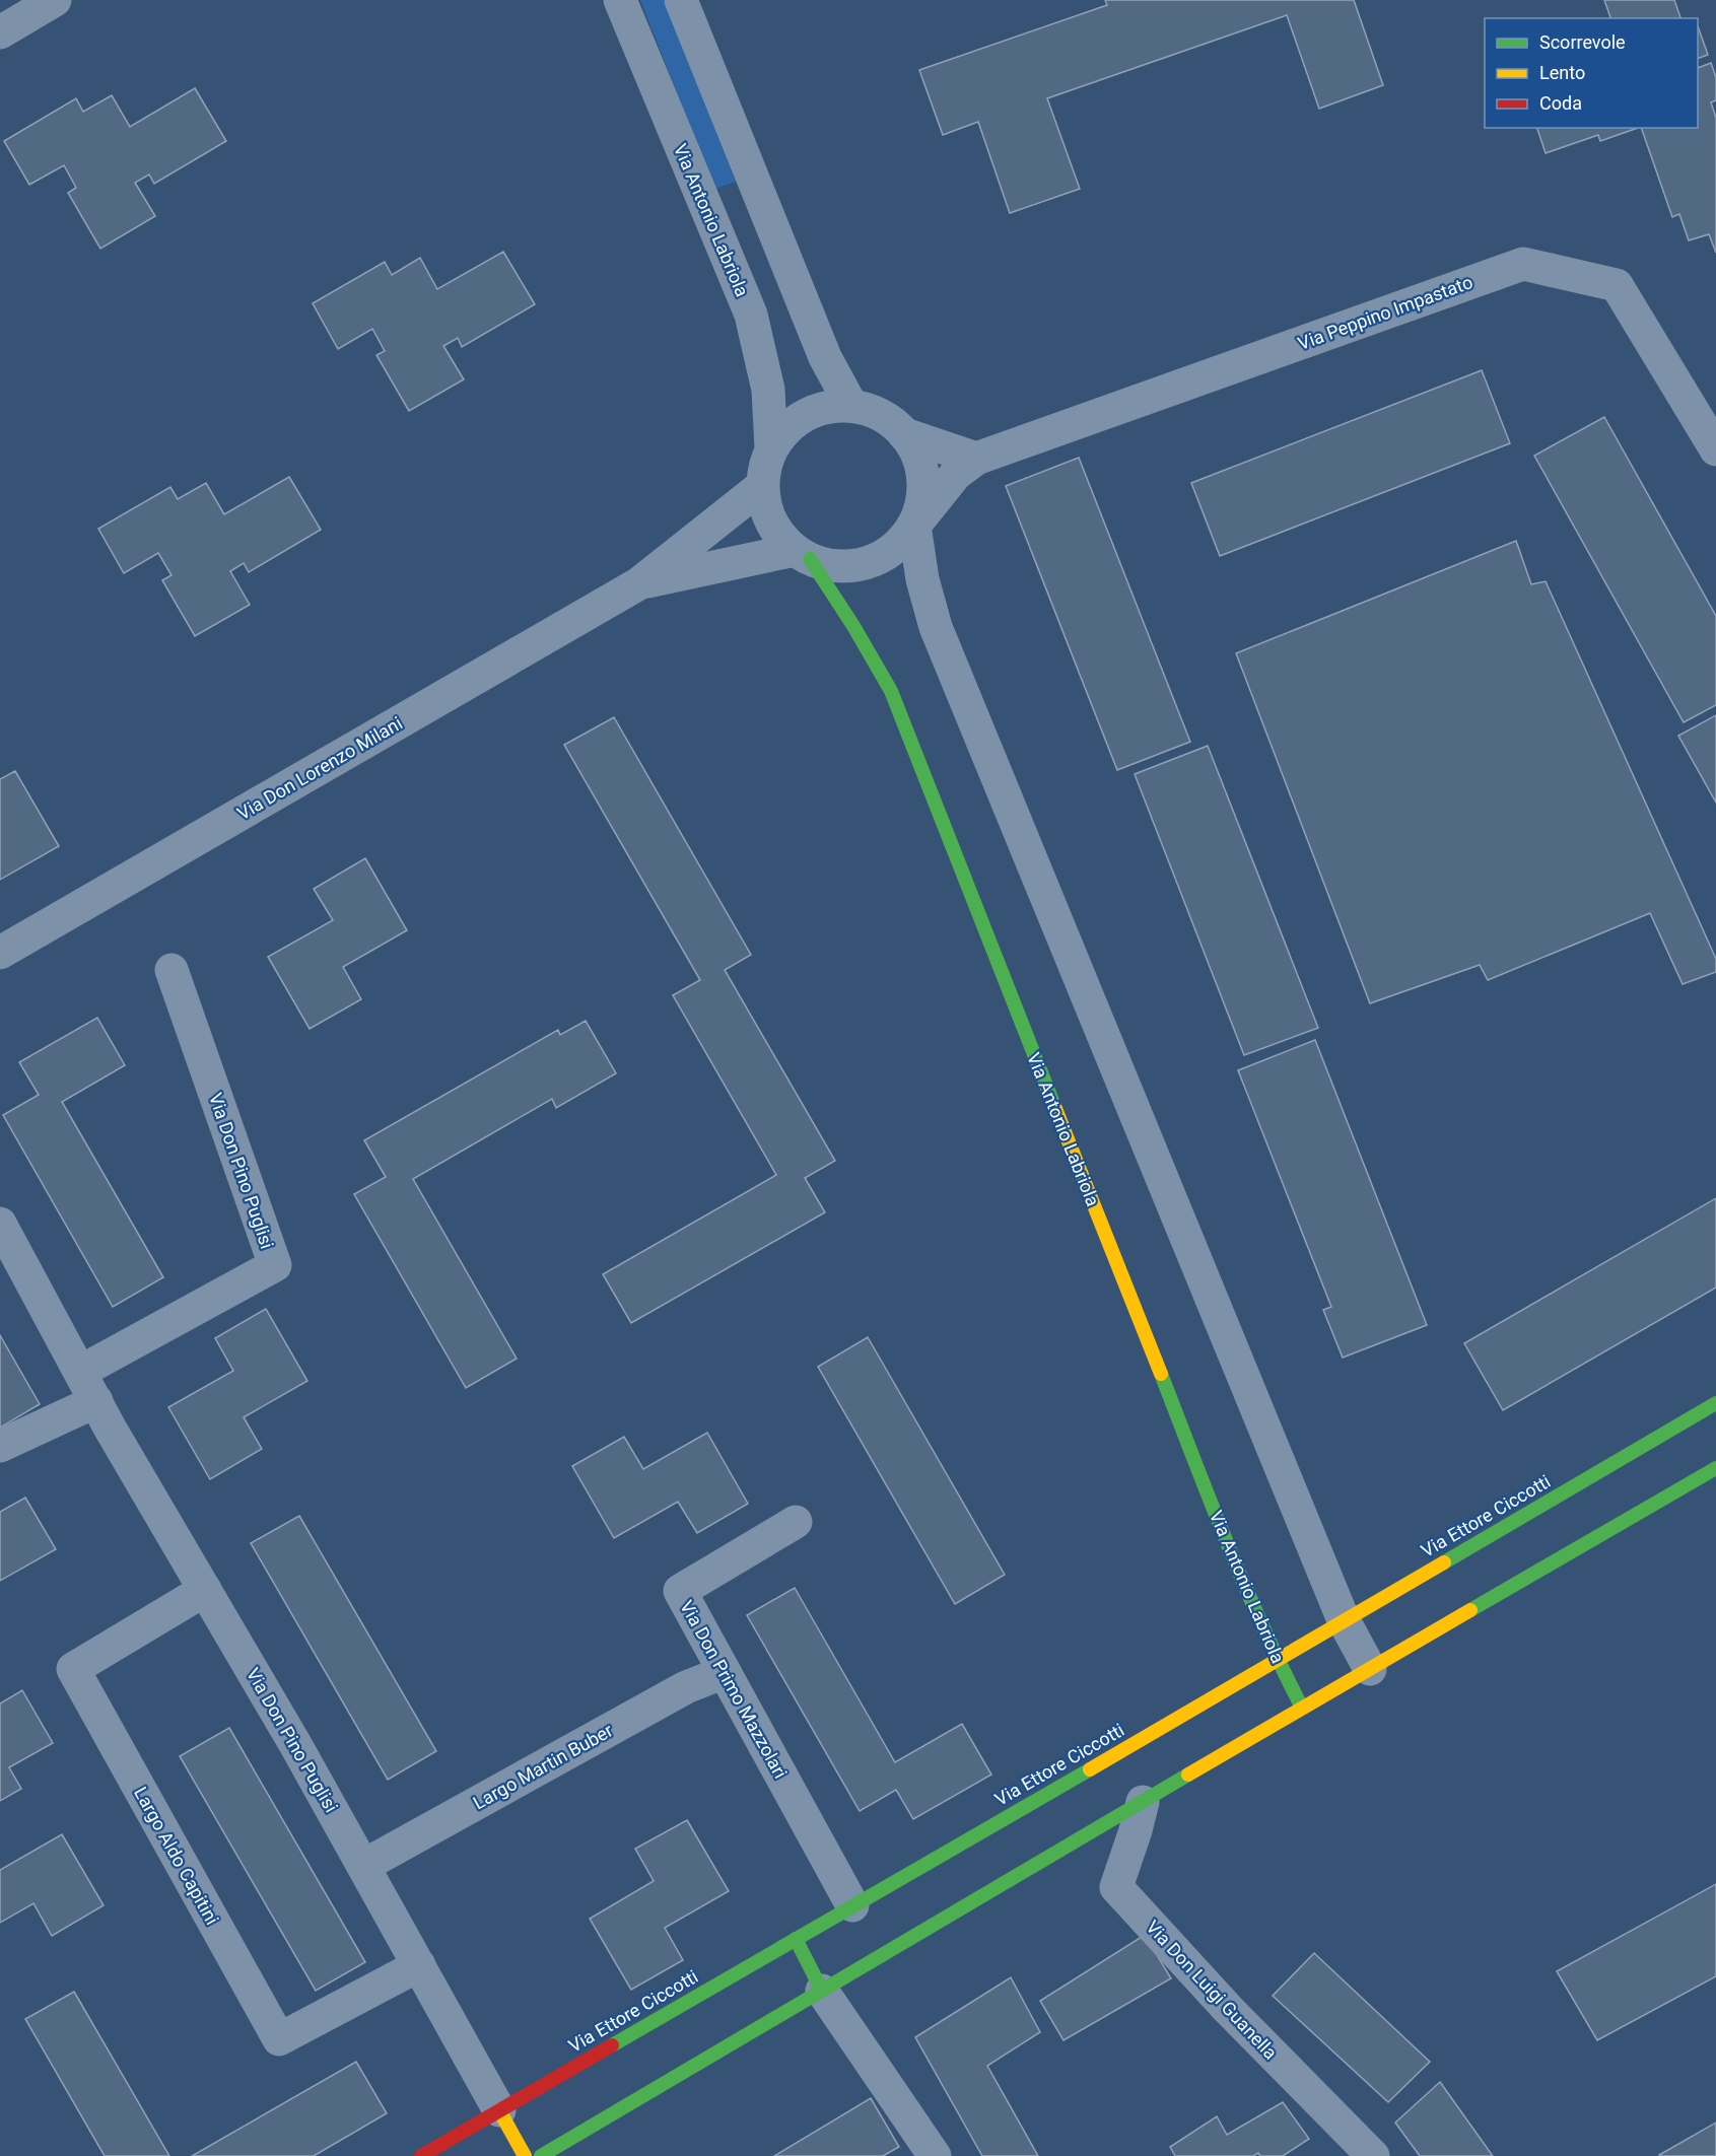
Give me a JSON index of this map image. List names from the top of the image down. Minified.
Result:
{"streets":{"street":["Via Antonio Labriola","Via Peppino Impastato","Via Don Lorenzo Milani","Via Don Pino Puglisi","Via Ettore Ciccotti","Via Don Primo Mazzolari","Largo Martin Buber","Largo Aldo Capitini","Via Don Luigi Guanella"]},"crossings":[["Via Antonio Labriola","Via Peppino Impastato"],["Via Antonio Labriola","Via Don Lorenzo Milani"],["Via Antonio Labriola","Via Ettore Ciccotti"],["Via Peppino Impastato","Via Don Lorenzo Milani"],["Via Don Pino Puglisi","Via Ettore Ciccotti"],["Via Don Pino Puglisi","Largo Martin Buber"],["Via Don Pino Puglisi","Largo Aldo Capitini"],["Via Ettore Ciccotti","Via Don Primo Mazzolari"],["Via Don Primo Mazzolari","Largo Martin Buber"]],"legend":["Scorrevole","Lento","Coda"]}
